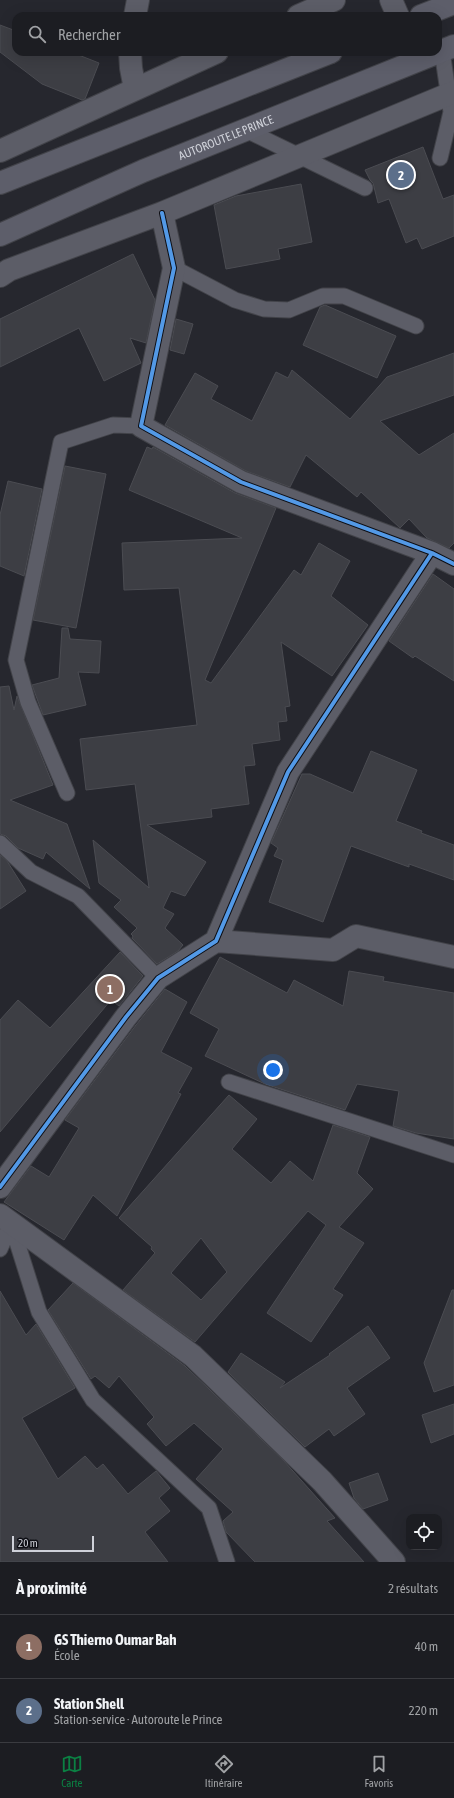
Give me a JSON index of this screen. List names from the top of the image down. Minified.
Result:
{"streets":{"main road":["AUTOROUTE LE PRINCE"]},"scale_bar":"20 m","page":{"search":"Rechercher","pins":["2","1"],"scale":"20 m","heading":["À proximité","2 résultats"],"list":[{"mark":"1","name":"GS Thierno Oumar Bah","note":"École","value":"40 m"},{"mark":"2","name":"Station Shell","note":"Station-service · Autoroute le Prince","value":"220 m"}],"nav":["Carte","Itinéraire","Favoris"]}}
